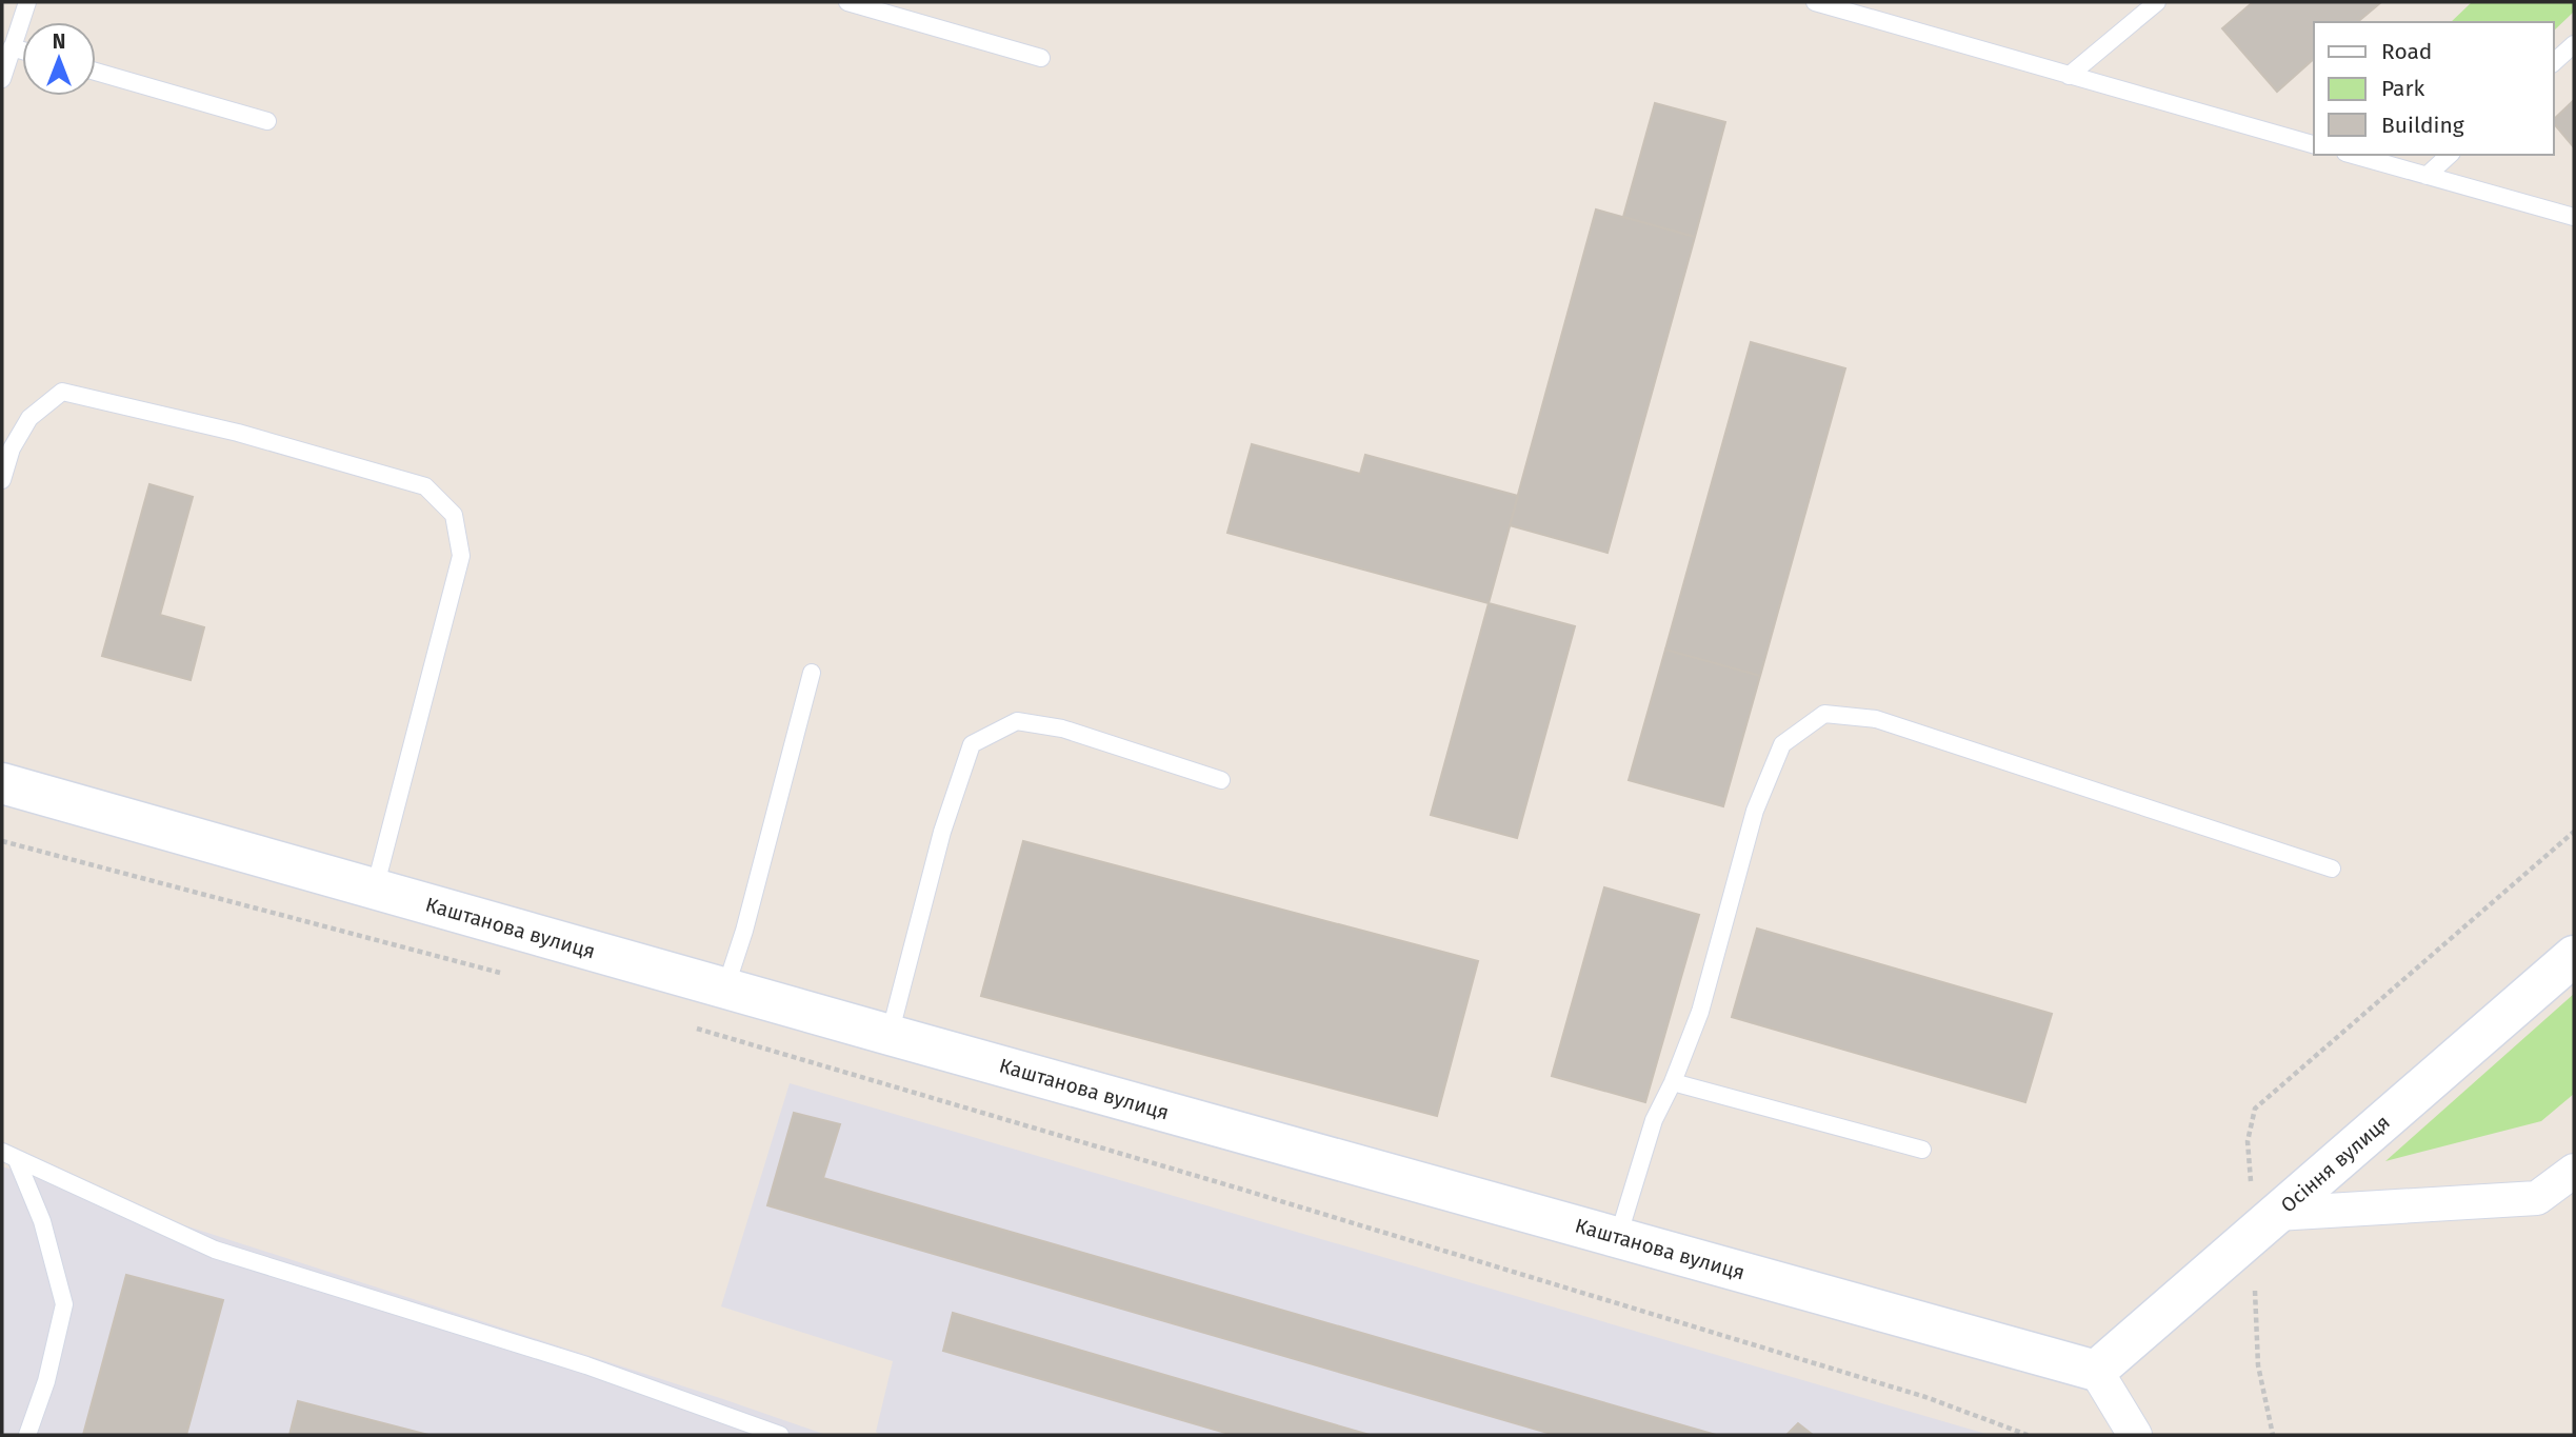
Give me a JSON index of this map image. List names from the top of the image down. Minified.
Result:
{"streets":{"street":["Каштанова вулиця","Осіння вулиця"]},"crossings":[["Каштанова вулиця","Осіння вулиця"]],"legend":["Road","Park","Building"],"north":"top"}
